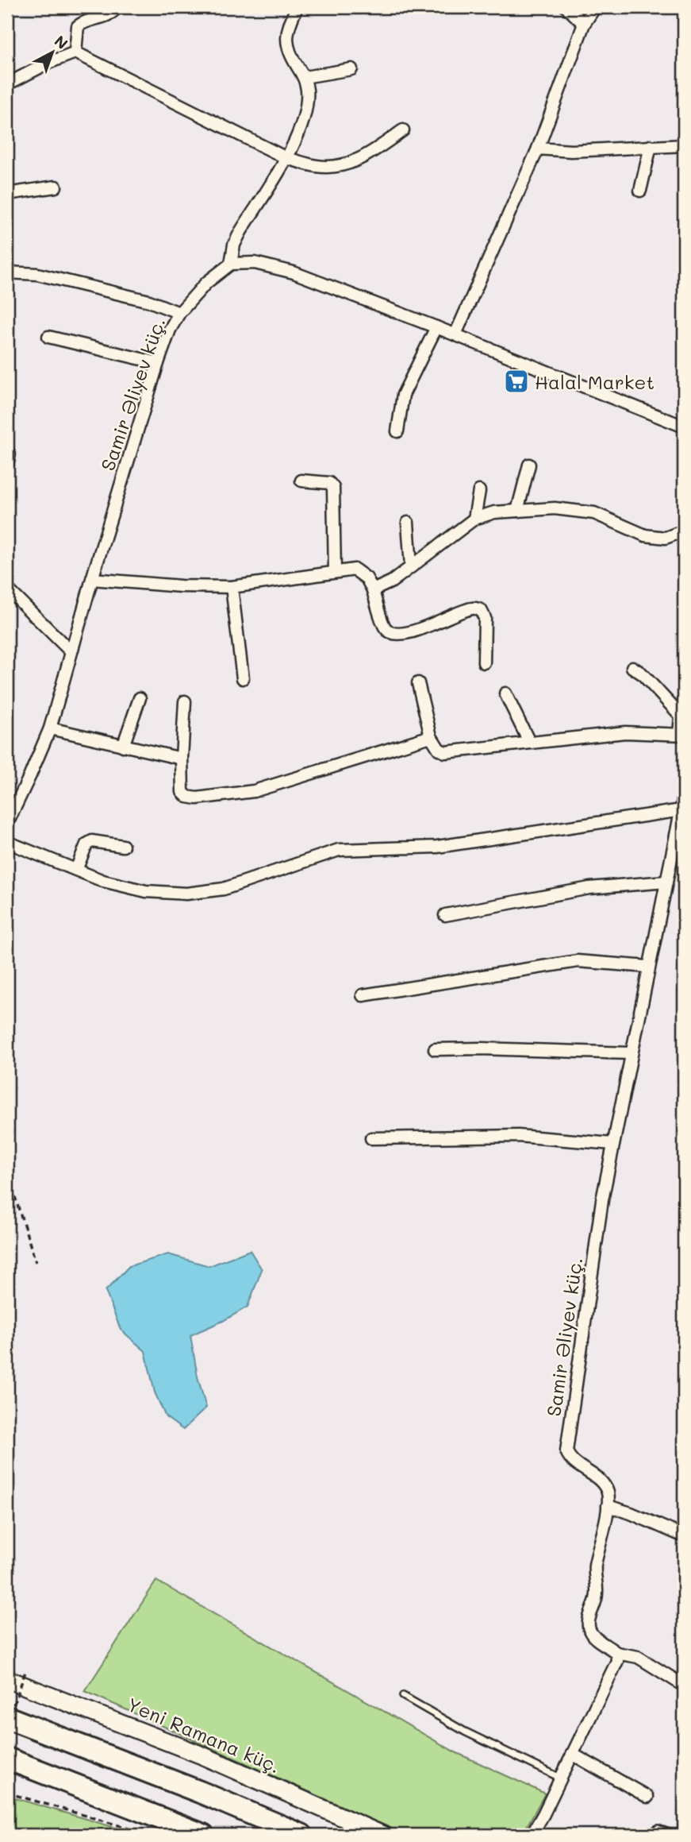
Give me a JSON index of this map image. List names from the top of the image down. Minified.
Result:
{"streets":{"street":["Samir Əliyev küç.","Yeni Ramana küç."]},"places":{"supermarket":["Halal Market"]},"north":"top right"}
